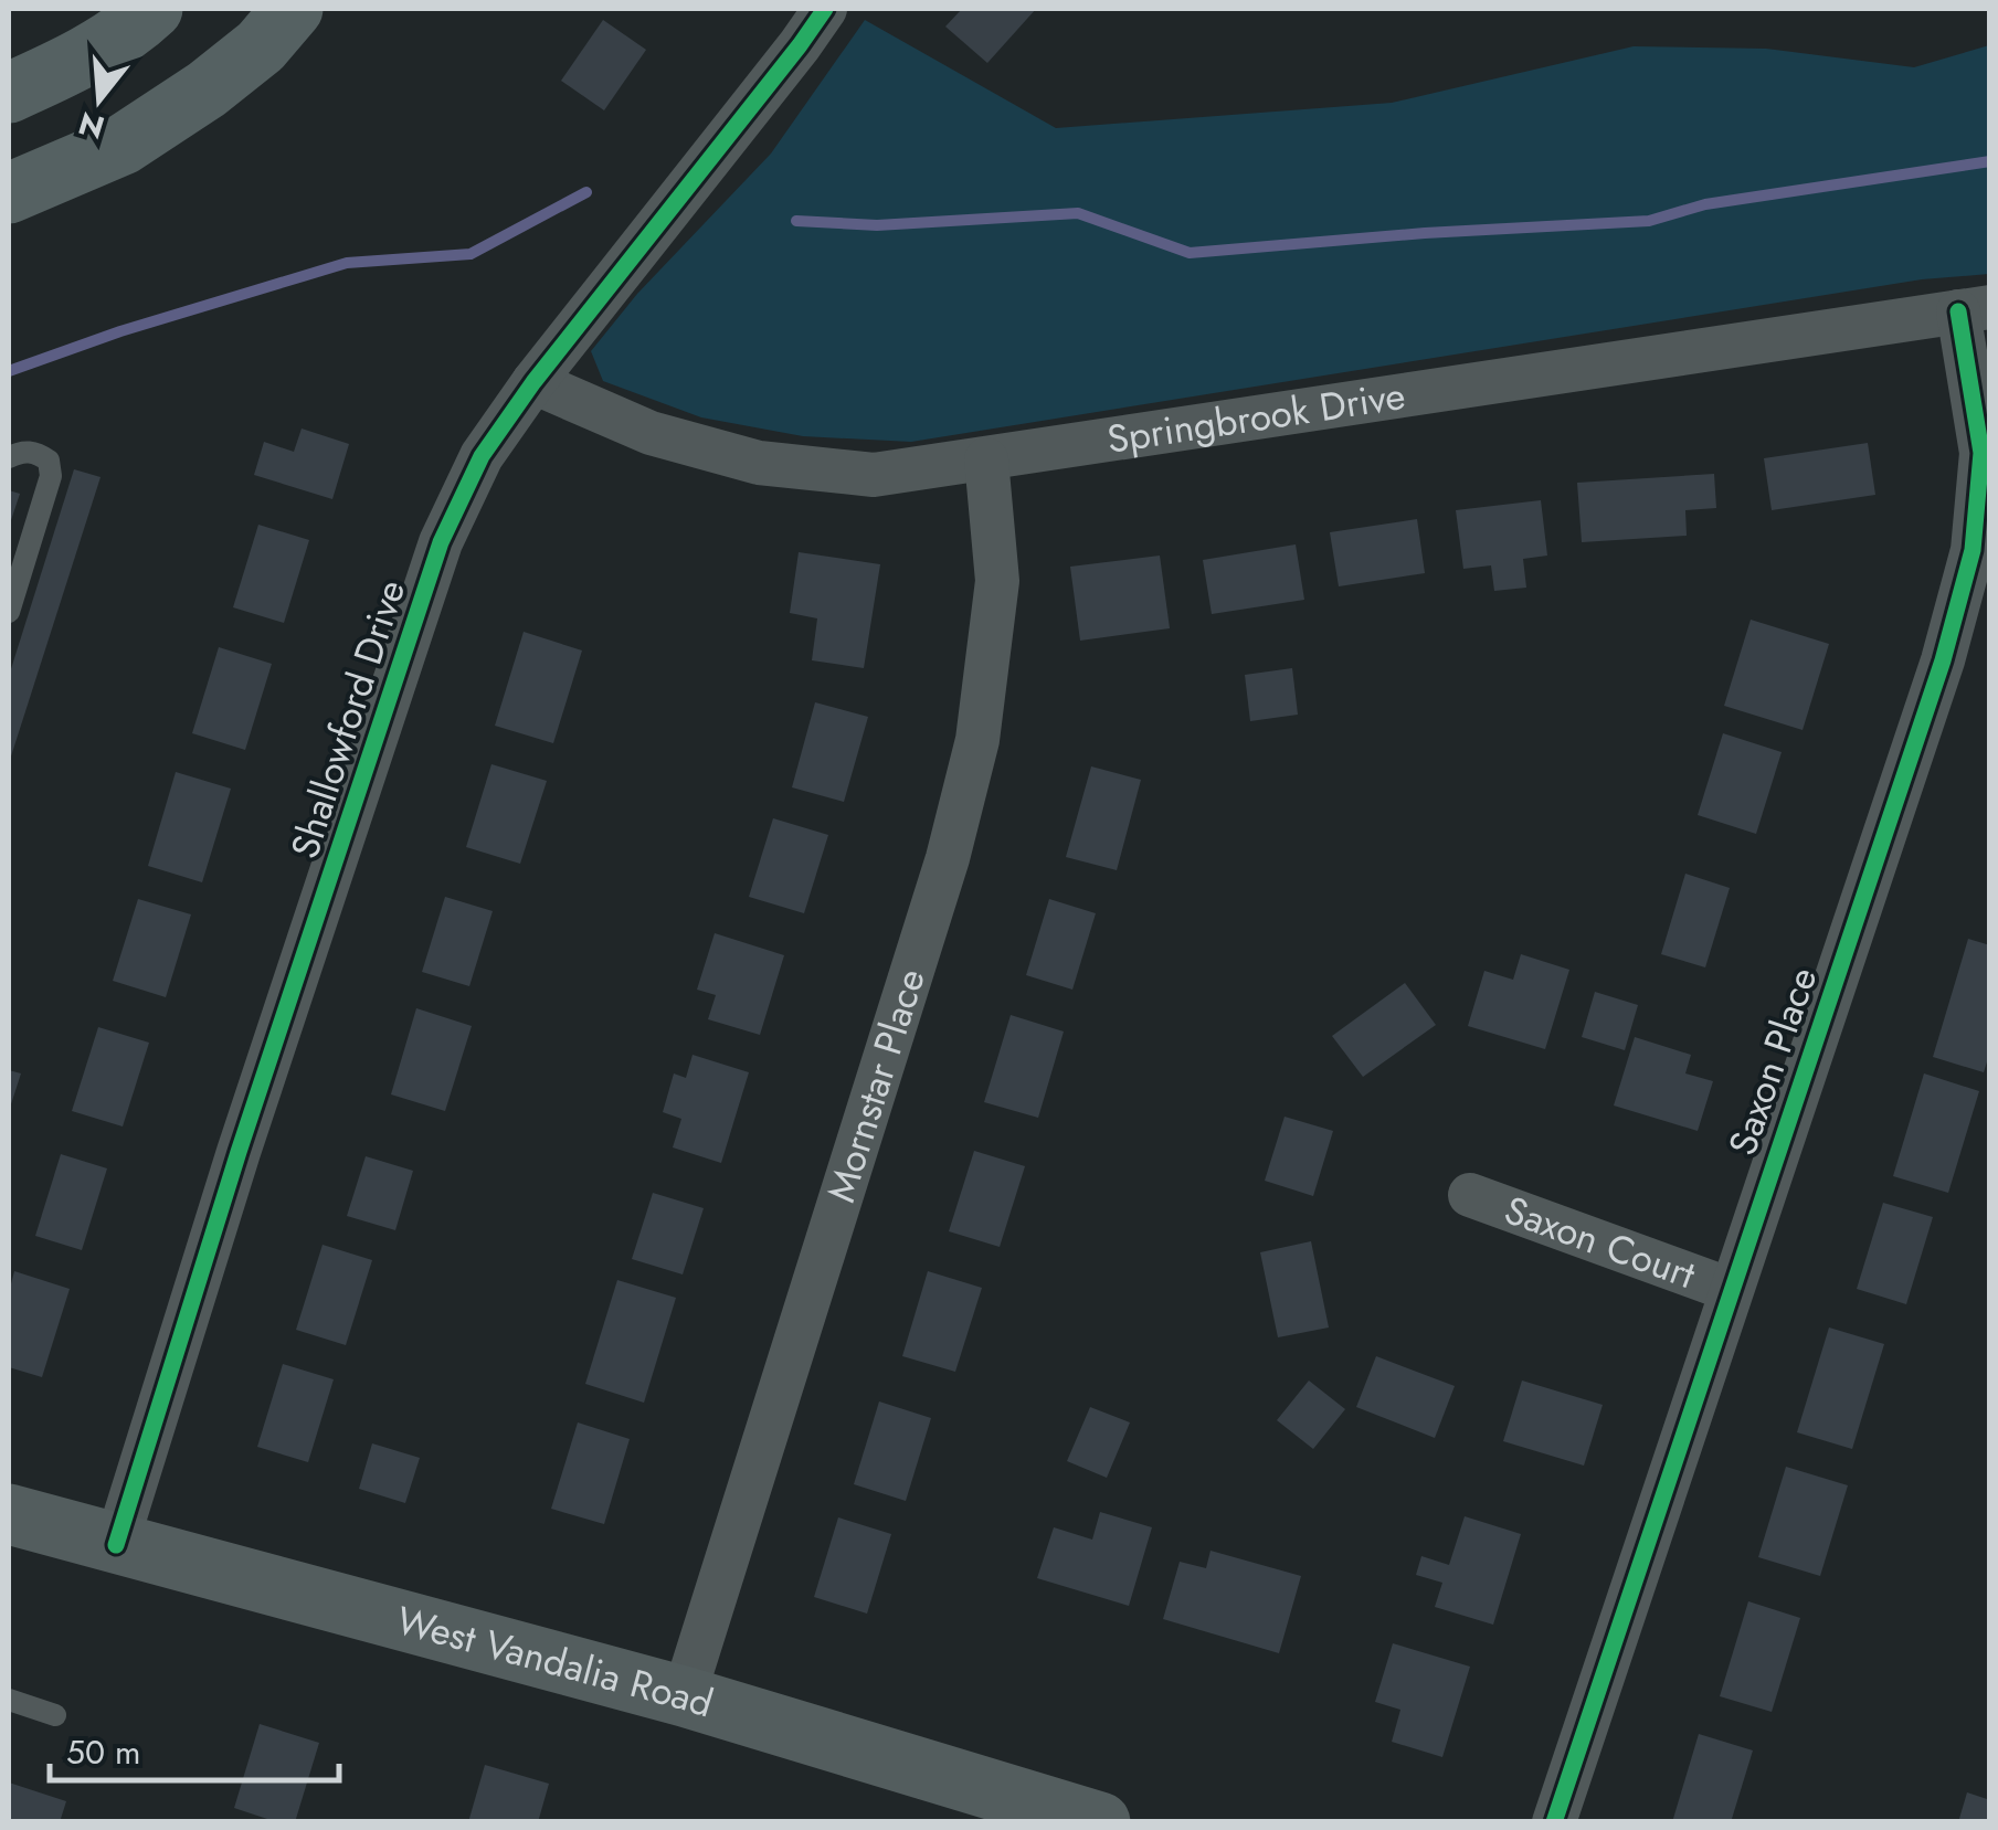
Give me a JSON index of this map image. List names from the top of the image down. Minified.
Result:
{"streets":{"main road":["West Vandalia Road"],"street":["Springbrook Drive","Shallowford Drive","Saxon Place","Mornstar Place","Saxon Court"]},"crossings":[["Springbrook Drive","Shallowford Drive"],["Springbrook Drive","Saxon Place"],["Springbrook Drive","Mornstar Place"],["Shallowford Drive","West Vandalia Road"],["Saxon Place","Saxon Court"],["Mornstar Place","West Vandalia Road"]],"scale_bar":"50 m","north":"bottom"}
